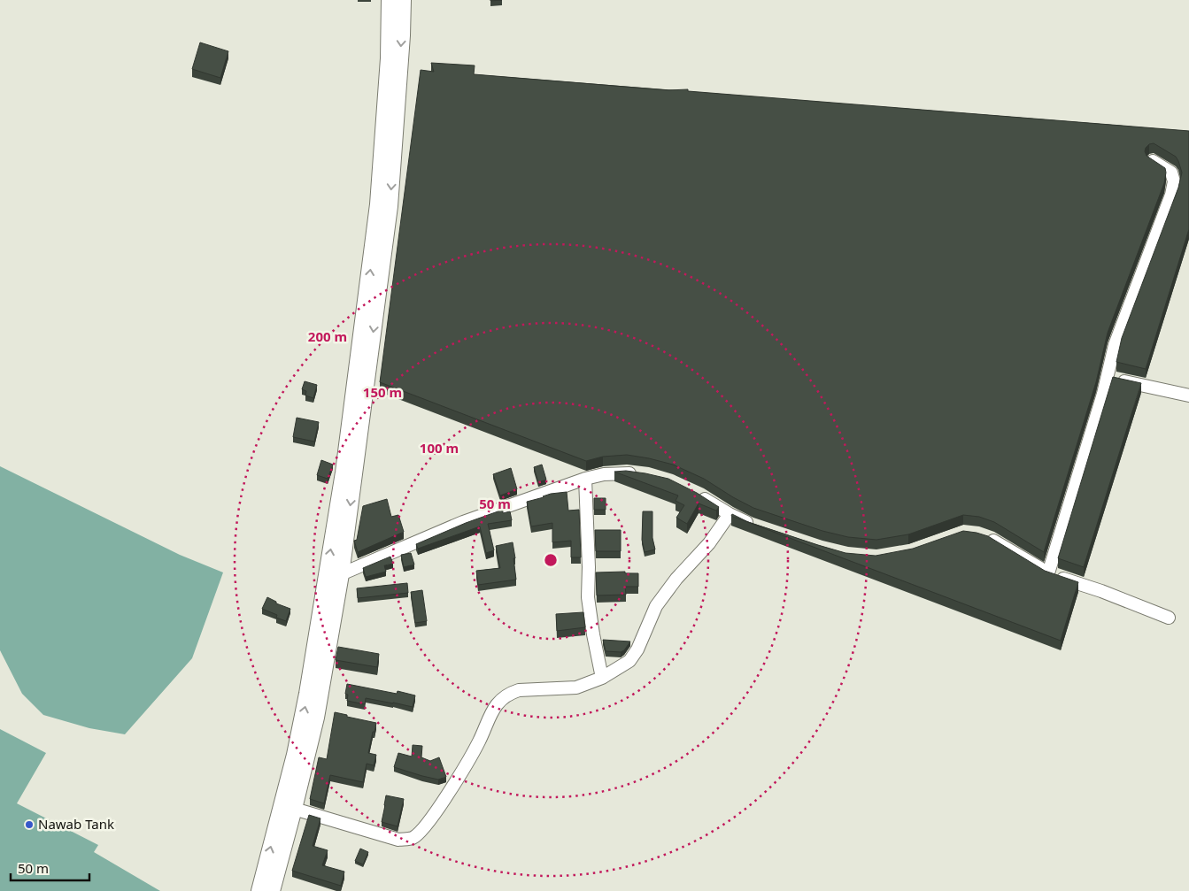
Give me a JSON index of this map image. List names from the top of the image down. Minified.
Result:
{"places":["Nawab Tank"],"scale_bar":"50 m","rings":["200 m","150 m","100 m","50 m"]}
